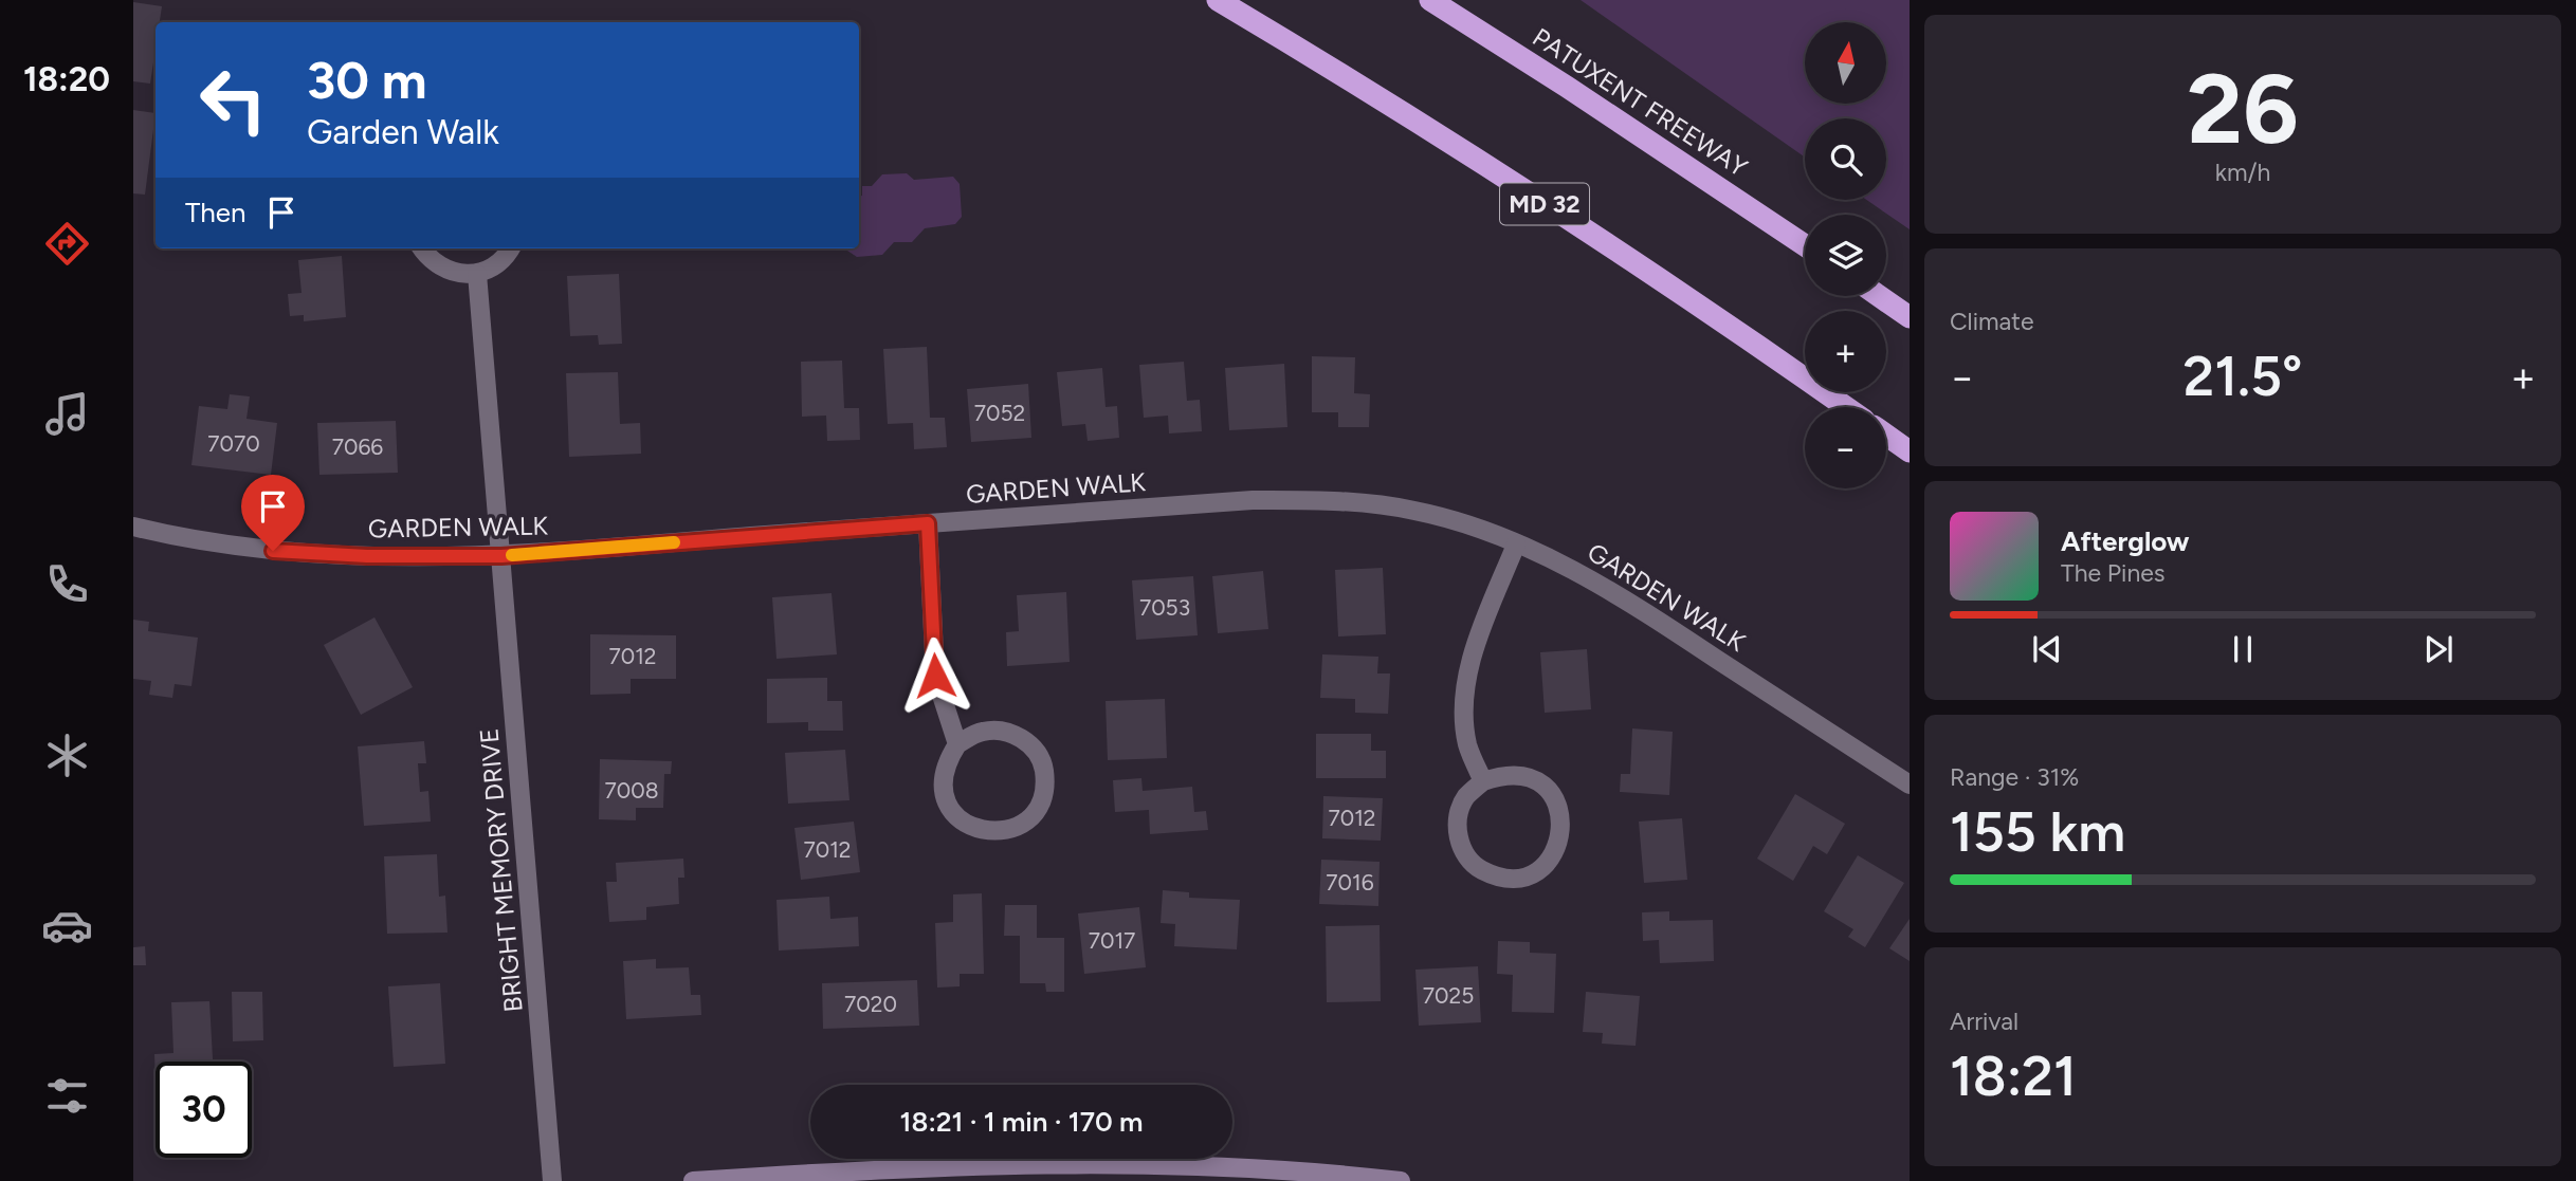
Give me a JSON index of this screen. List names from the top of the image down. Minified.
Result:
{"streets":{"highway":["PATUXENT FREEWAY","MD 32"],"street":["GARDEN WALK","BRIGHT MEMORY DRIVE"]},"crossings":[["GARDEN WALK","BRIGHT MEMORY DRIVE"]],"house_numbers":["7052","7070","7066","7053","7012","7008","7012","7012","7016","7017","7025","7020"],"north":"top","page":{"tabs":"18:20","tile":[["26","km/h"],"Climate",["Range · 31%","155 km"],["Arrival","18:21"]],"map_buttons":["+","−"],"turn":["30 m","Garden Walk"],"then":"Then","heat":["−","21.5°","+"],"song":["Afterglow","The Pines"],"limit":"30","trip":"18:21 · 1 min · 170 m"}}
